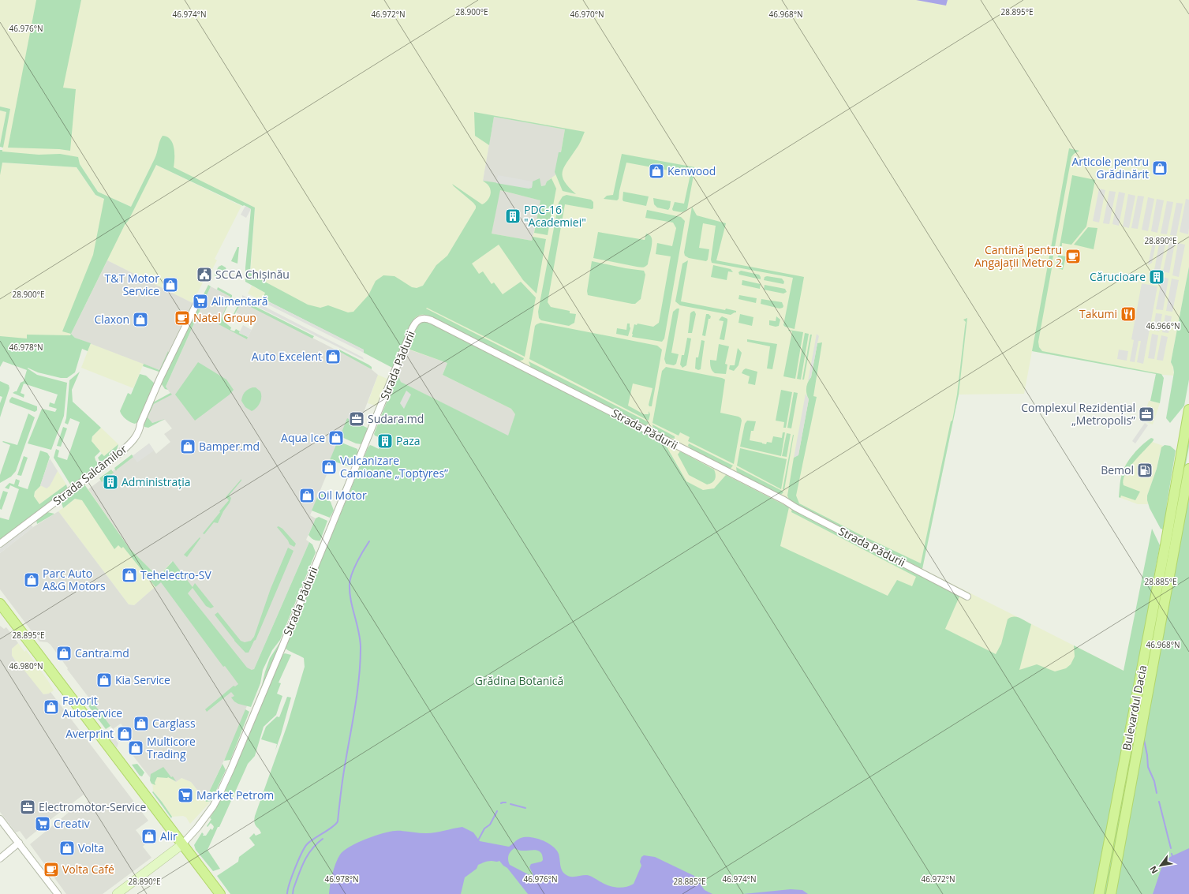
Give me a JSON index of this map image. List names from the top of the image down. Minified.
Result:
{"streets":{"main road":["Strada Pădurii","Bulevardul Dacia"],"street":["Strada Salcâmilor"]},"parks":["Grădina Botanică"],"places":{"shop":["Articole pentru Grădinărit","Kenwood","T&T Motor Service","Claxon","Auto Excelent","Aqua Ice","Bamper.md","Vulcanizare Camioane „Toptyres”","Oil Motor","Tehelectro-SV","Parc Auto A&G Motors","Cantra.md","Kia Service","Favorit Autoservice","Carglass","Averprint","Multicore Trading","Alir","Volta"],"building":["PDC-16 \"Academiei\"","Cărucioare","Paza","Administrația"],"cafe":["Cantină pentru Angajații Metro 2","Natel Group","Volta Café"],"public building":["SCCA Chișinău"],"supermarket":["Alimentară","Market Petrom","Creativ"],"restaurant":["Takumi"],"office":["Complexul Rezidențial „Metropolis”","Sudara.md","Electromotor-Service"],"fuel station":["Bemol"]},"north":"bottom left","coordinates":["28.895°E","28.900°E","46.974°N","46.972°N","46.970°N","46.968°N","46.976°N","28.890°E","46.966°N","46.978°N","28.885°E","46.980°N"]}
